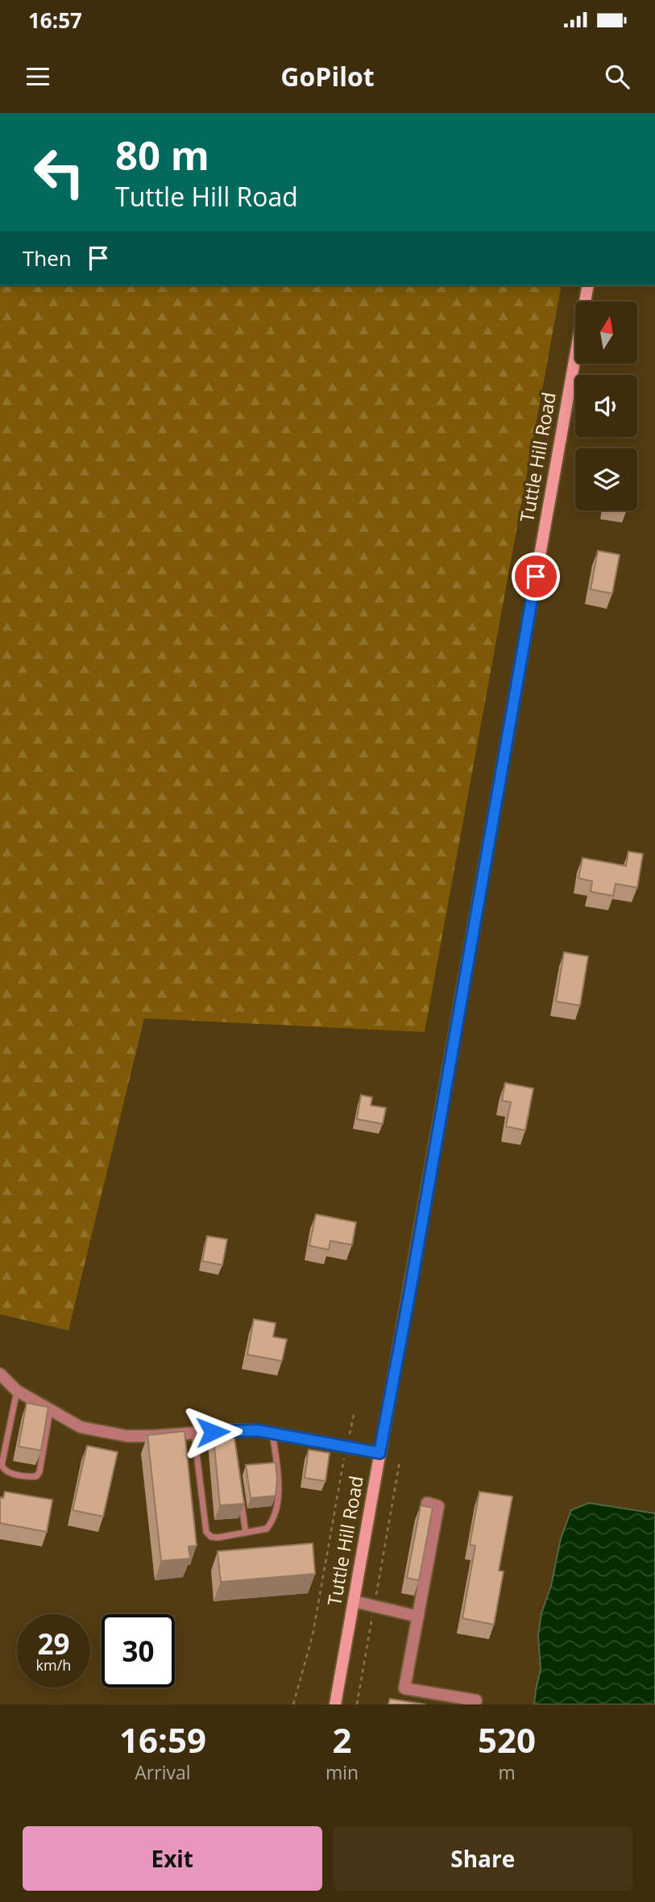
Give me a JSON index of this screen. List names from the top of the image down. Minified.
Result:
{"streets":{"main road":["Tuttle Hill Road"]},"north":"top","page":{"status":"16:57","header":"GoPilot","turn":["80 m","Tuttle Hill Road"],"then":"Then","speed":"29 km/h","limit":"30","eta":["16:59","Arrival","2","min","520","m"],"buttons":["Exit","Share"]}}
